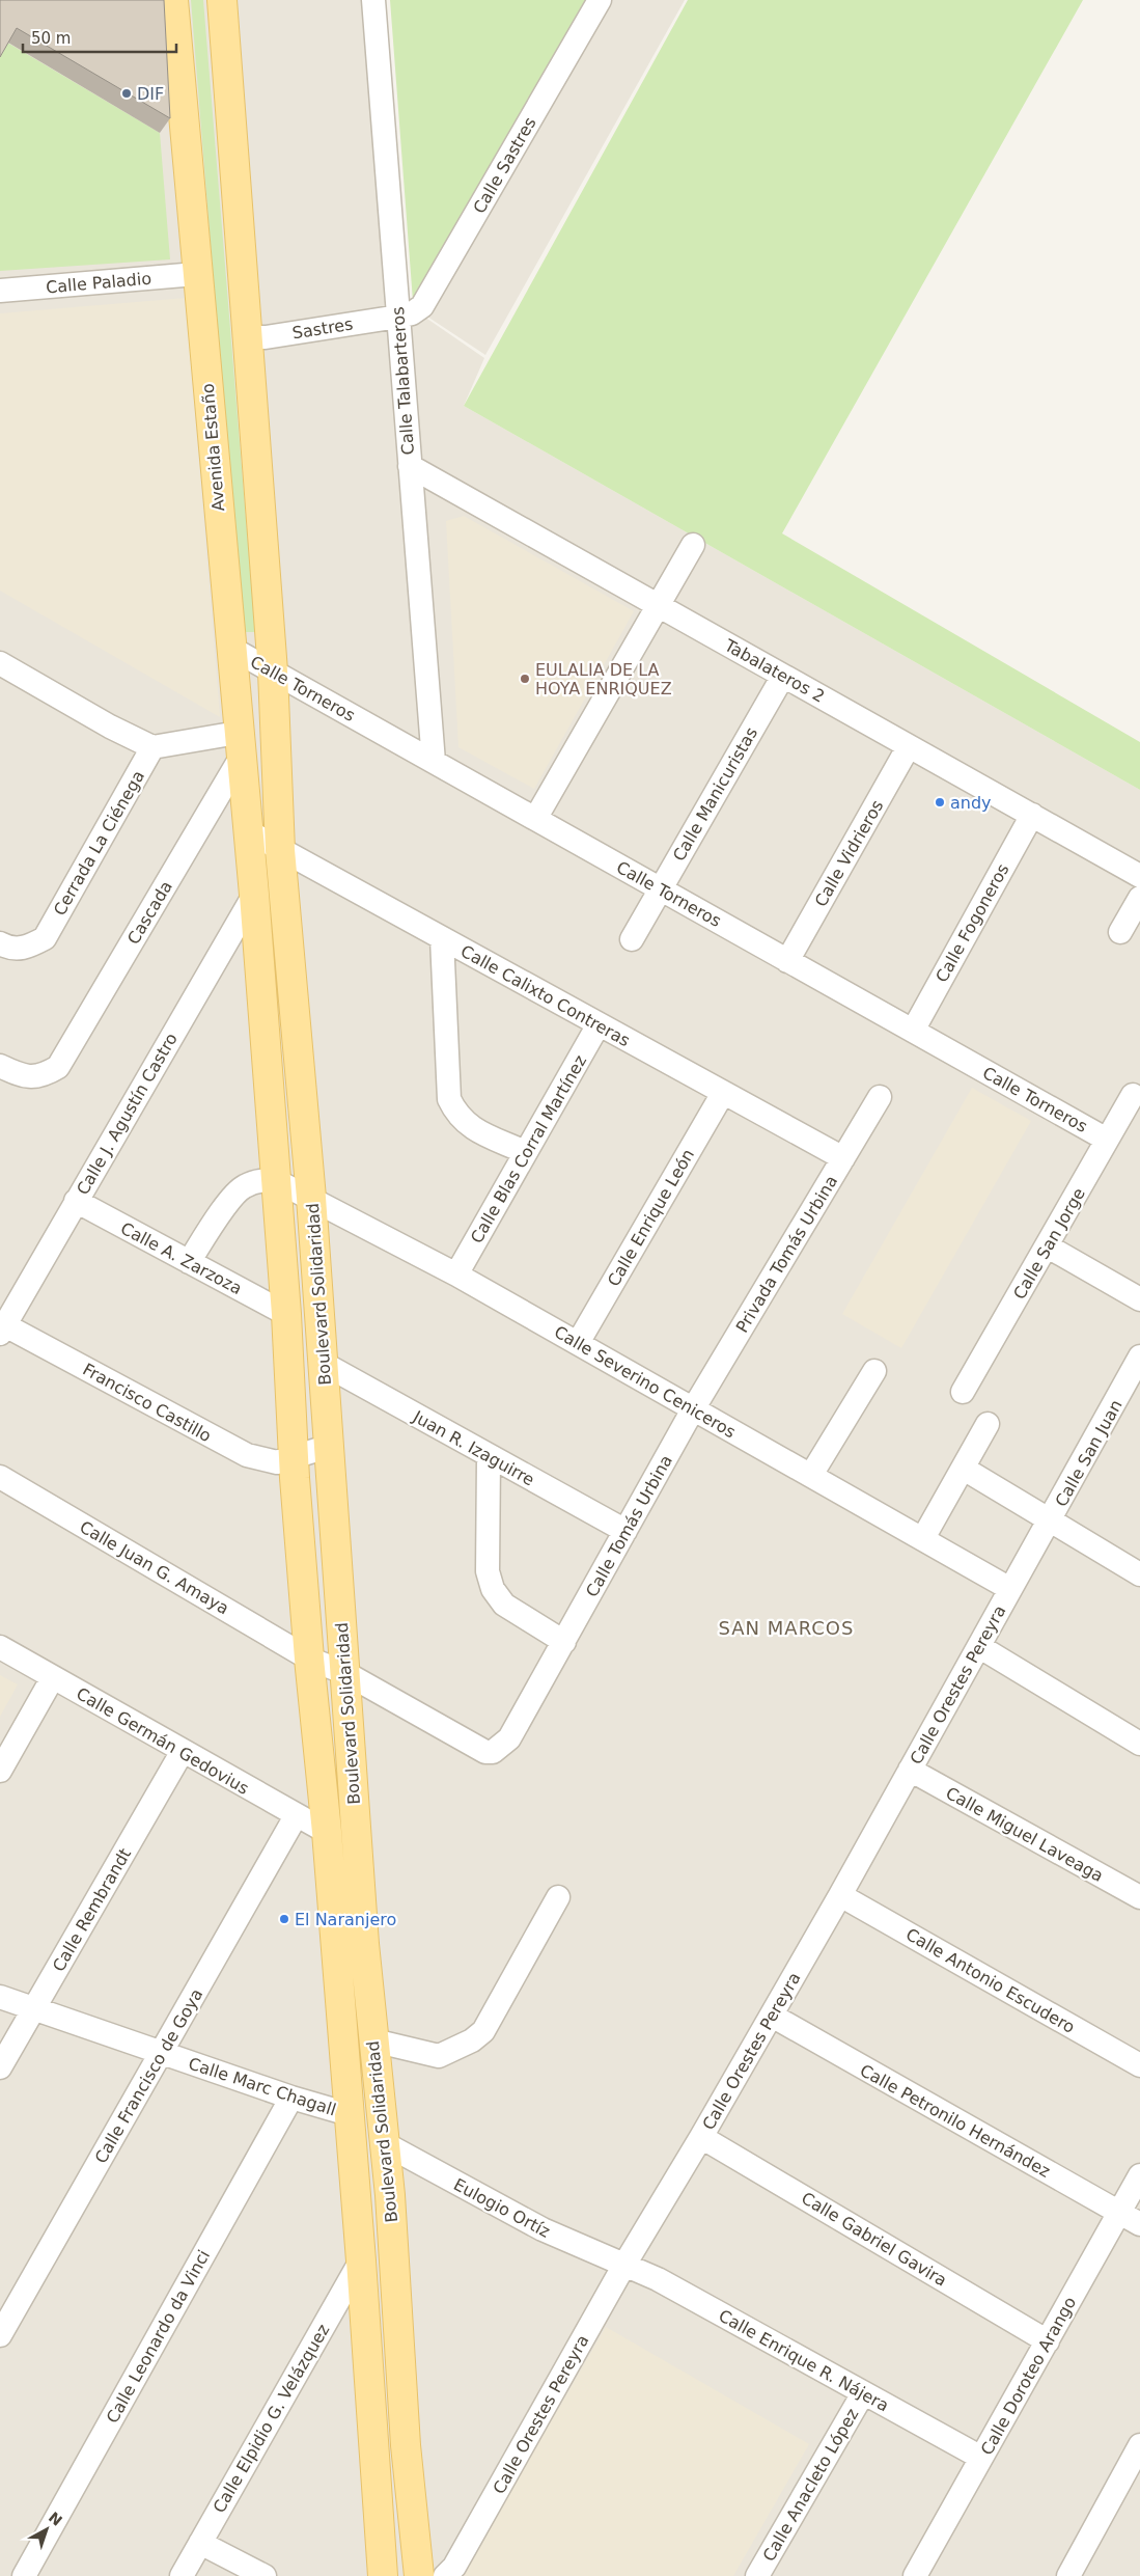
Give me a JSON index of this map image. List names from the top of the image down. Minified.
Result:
{"streets":{"main road":["Avenida Estaño","Boulevard Solidaridad"],"street":["Calle Sastres","Calle Paladio","Sastres","Calle Talabarteros","Tabalateros 2","Calle Torneros","Calle Manicuristas","Cerrada La Ciénega","Calle Vidrieros","Cascada","Calle Fogoneros","Calle Calixto Contreras","Calle J. Agustín Castro","Calle Blas Corral Martínez","Calle Enrique León","Calle San Jorge","Privada Tomás Urbina","Calle A. Zarzoza","Calle Severino Ceniceros","Francisco Castillo","Juan R. Izaguirre","Calle San Juan","Calle Tomás Urbina","Calle Juan G. Amaya","Calle Orestes Pereyra","Calle Germán Gedovius","Calle Miguel Laveaga","Calle Rembrandt","Calle Antonio Escudero","Calle Francisco de Goya","Calle Marc Chagall","Calle Petronilo Hernández","Eulogio Ortíz","Calle Gabriel Gavira","Calle Leonardo da Vinci","Calle Enrique R. Nájera","Calle Doroteo Arango","Calle Elpidio G. Velázquez","Calle Anacleto López"]},"crossings":[["Calle Sastres","Sastres"],["Calle Sastres","Calle Talabarteros"],["Calle Paladio","Avenida Estaño"],["Sastres","Calle Talabarteros"],["Calle Talabarteros","Tabalateros 2"],["Calle Talabarteros","Calle Torneros"],["Avenida Estaño","Calle Torneros"],["Avenida Estaño","Cascada"],["Avenida Estaño","Calle Calixto Contreras"],["Avenida Estaño","Calle J. Agustín Castro"],["Avenida Estaño","Boulevard Solidaridad"],["Tabalateros 2","Calle Manicuristas"],["Tabalateros 2","Calle Vidrieros"],["Tabalateros 2","Calle Fogoneros"],["Calle Torneros","Calle Manicuristas"],["Calle Torneros","Calle Vidrieros"],["Calle Torneros","Calle Fogoneros"],["Calle Torneros","Calle San Jorge"],["Calle Calixto Contreras","Calle Blas Corral Martínez"],["Calle Calixto Contreras","Calle Enrique León"],["Calle Calixto Contreras","Privada Tomás Urbina"],["Calle Calixto Contreras","Boulevard Solidaridad"],["Calle J. Agustín Castro","Calle A. Zarzoza"],["Calle J. Agustín Castro","Boulevard Solidaridad"],["Calle J. Agustín Castro","Francisco Castillo"],["Calle Blas Corral Martínez","Calle Severino Ceniceros"],["Calle Enrique León","Calle Severino Ceniceros"],["Privada Tomás Urbina","Calle Severino Ceniceros"],["Privada Tomás Urbina","Calle Tomás Urbina"],["Calle A. Zarzoza","Boulevard Solidaridad"],["Boulevard Solidaridad","Calle Severino Ceniceros"],["Boulevard Solidaridad","Francisco Castillo"],["Boulevard Solidaridad","Juan R. Izaguirre"],["Boulevard Solidaridad","Calle Juan G. Amaya"],["Boulevard Solidaridad","Calle Germán Gedovius"],["Boulevard Solidaridad","Calle Marc Chagall"],["Boulevard Solidaridad","Eulogio Ortíz"],["Boulevard Solidaridad","Calle Elpidio G. Velázquez"],["Calle Severino Ceniceros","Calle Tomás Urbina"],["Calle Severino Ceniceros","Calle Orestes Pereyra"],["Juan R. Izaguirre","Calle Tomás Urbina"],["Calle San Juan","Calle Orestes Pereyra"],["Calle Tomás Urbina","Calle Juan G. Amaya"],["Calle Orestes Pereyra","Calle Miguel Laveaga"],["Calle Orestes Pereyra","Calle Antonio Escudero"],["Calle Orestes Pereyra","Calle Petronilo Hernández"],["Calle Orestes Pereyra","Eulogio Ortíz"],["Calle Orestes Pereyra","Calle Gabriel Gavira"],["Calle Orestes Pereyra","Calle Enrique R. Nájera"],["Calle Germán Gedovius","Calle Rembrandt"],["Calle Germán Gedovius","Calle Francisco de Goya"],["Calle Rembrandt","Calle Marc Chagall"],["Calle Francisco de Goya","Calle Marc Chagall"],["Calle Marc Chagall","Calle Leonardo da Vinci"],["Calle Petronilo Hernández","Calle Doroteo Arango"],["Eulogio Ortíz","Calle Enrique R. Nájera"],["Calle Gabriel Gavira","Calle Doroteo Arango"],["Calle Enrique R. Nájera","Calle Doroteo Arango"],["Calle Enrique R. Nájera","Calle Anacleto López"]],"districts":["SAN MARCOS"],"places":["DIF","EULALIA DE LA HOYA ENRIQUEZ","andy","El Naranjero"],"scale_bar":"50 m","north":"top right"}
